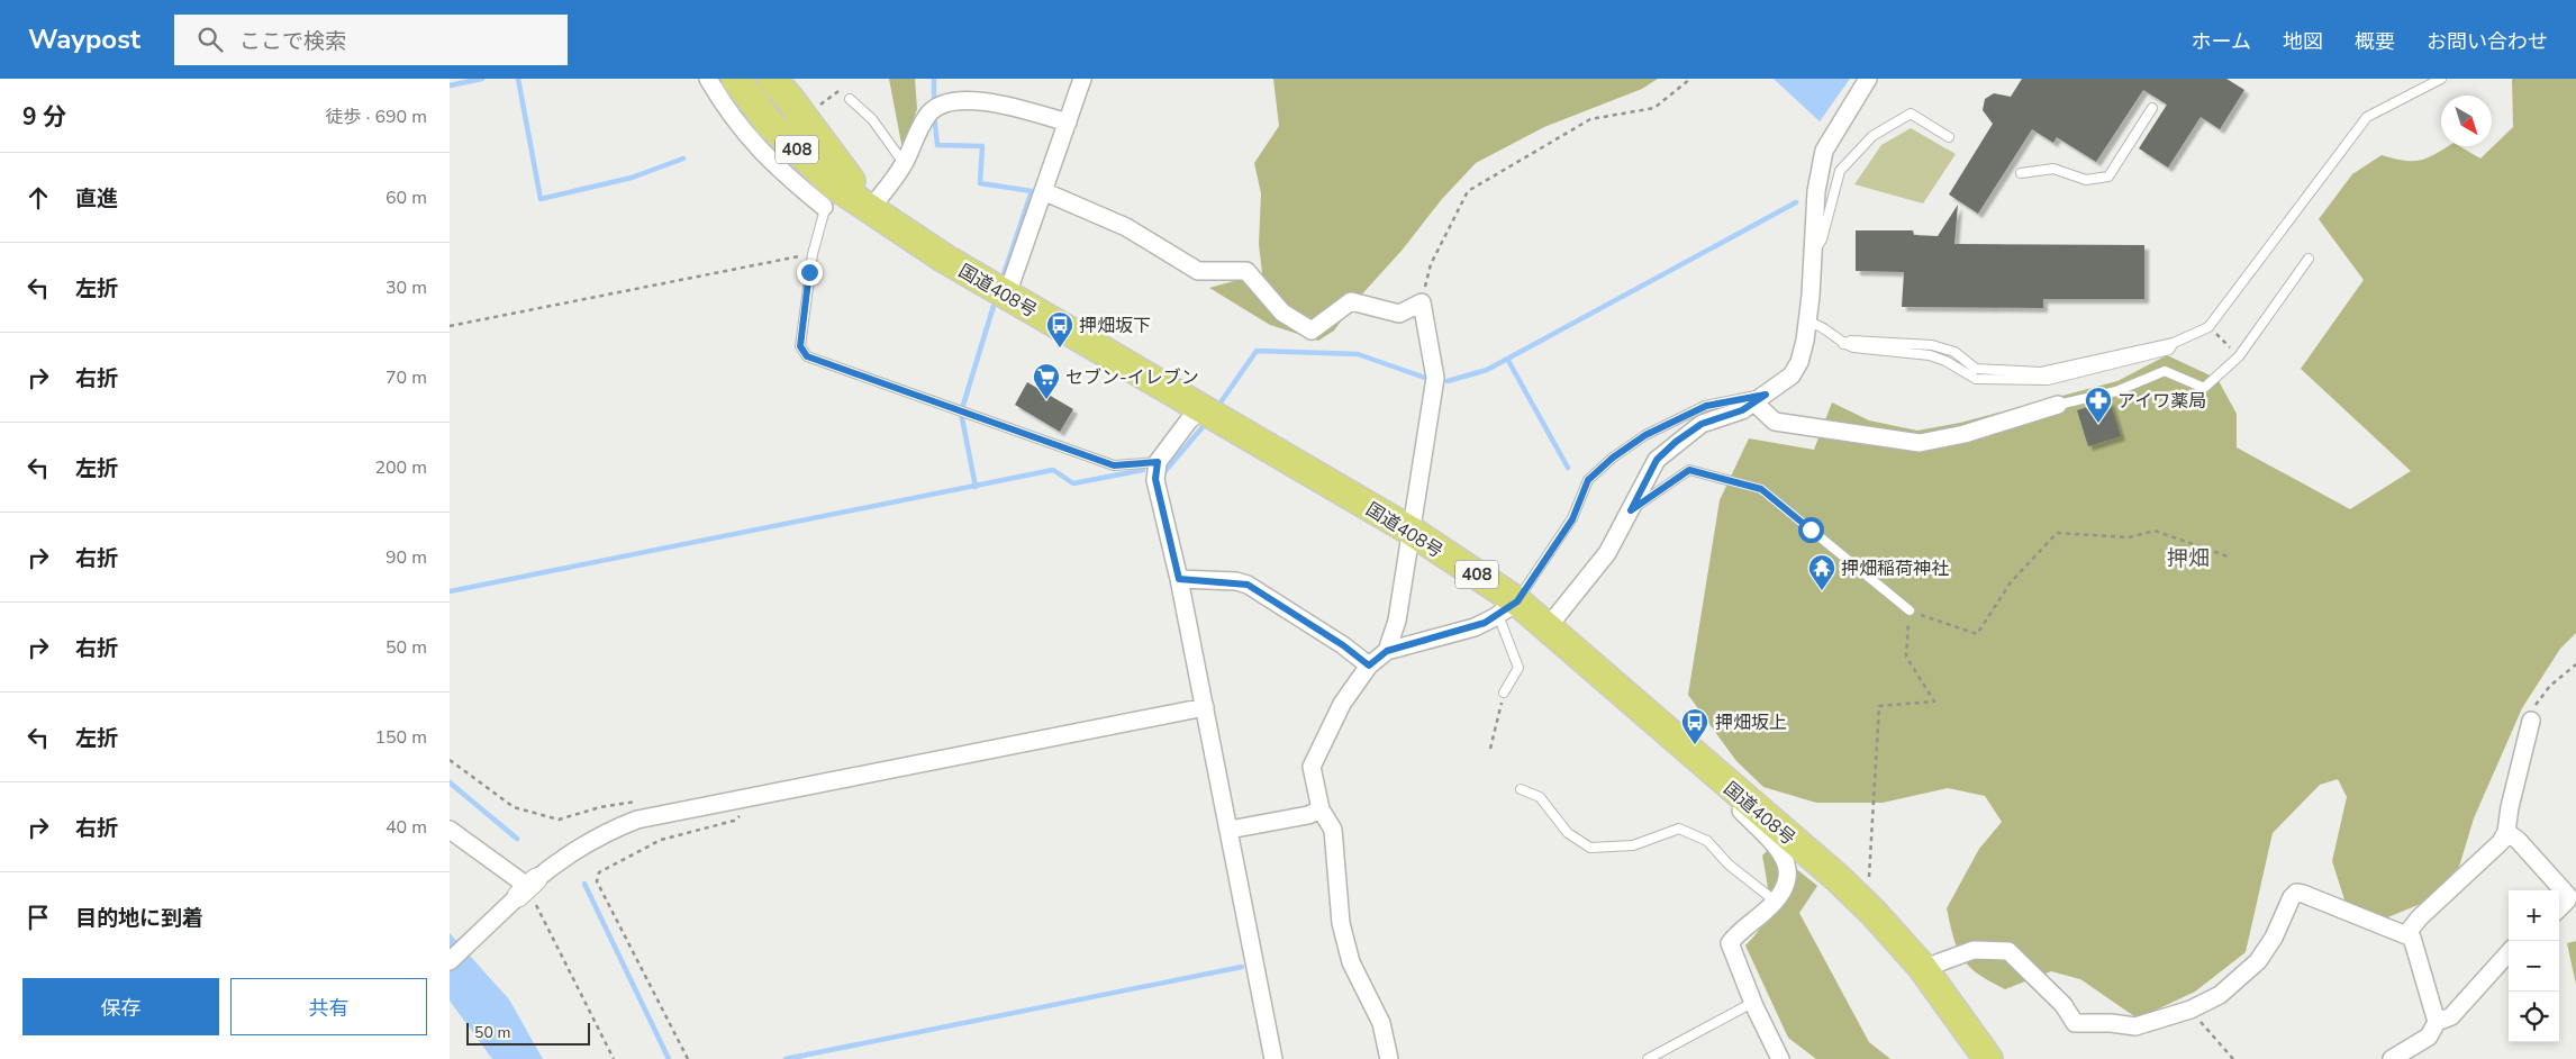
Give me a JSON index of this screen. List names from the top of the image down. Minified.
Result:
{"streets":{"highway":["408","国道408号"]},"districts":["押畑"],"places":{"bus stop":["押畑坂下","押畑坂上"],"supermarket":["セブン-イレブン"],"pharmacy":["アイワ薬局"],"temple":["押畑稲荷神社"]},"scale_bar":"50 m","north":"bottom right","page":{"header":"Waypost","search":"ここで検索","nav":["ホーム","地図","概要","お問い合わせ"],"heading":["9 分","徒歩 · 690 m"],"list":[["直進","60 m"],["左折","30 m"],["右折","70 m"],["左折","200 m"],["右折","90 m"],["右折","50 m"],["左折","150 m"],["右折","40 m"],"目的地に到着"],"map_buttons":["+","−"],"buttons":["保存","共有"],"scale":"50 m"}}
